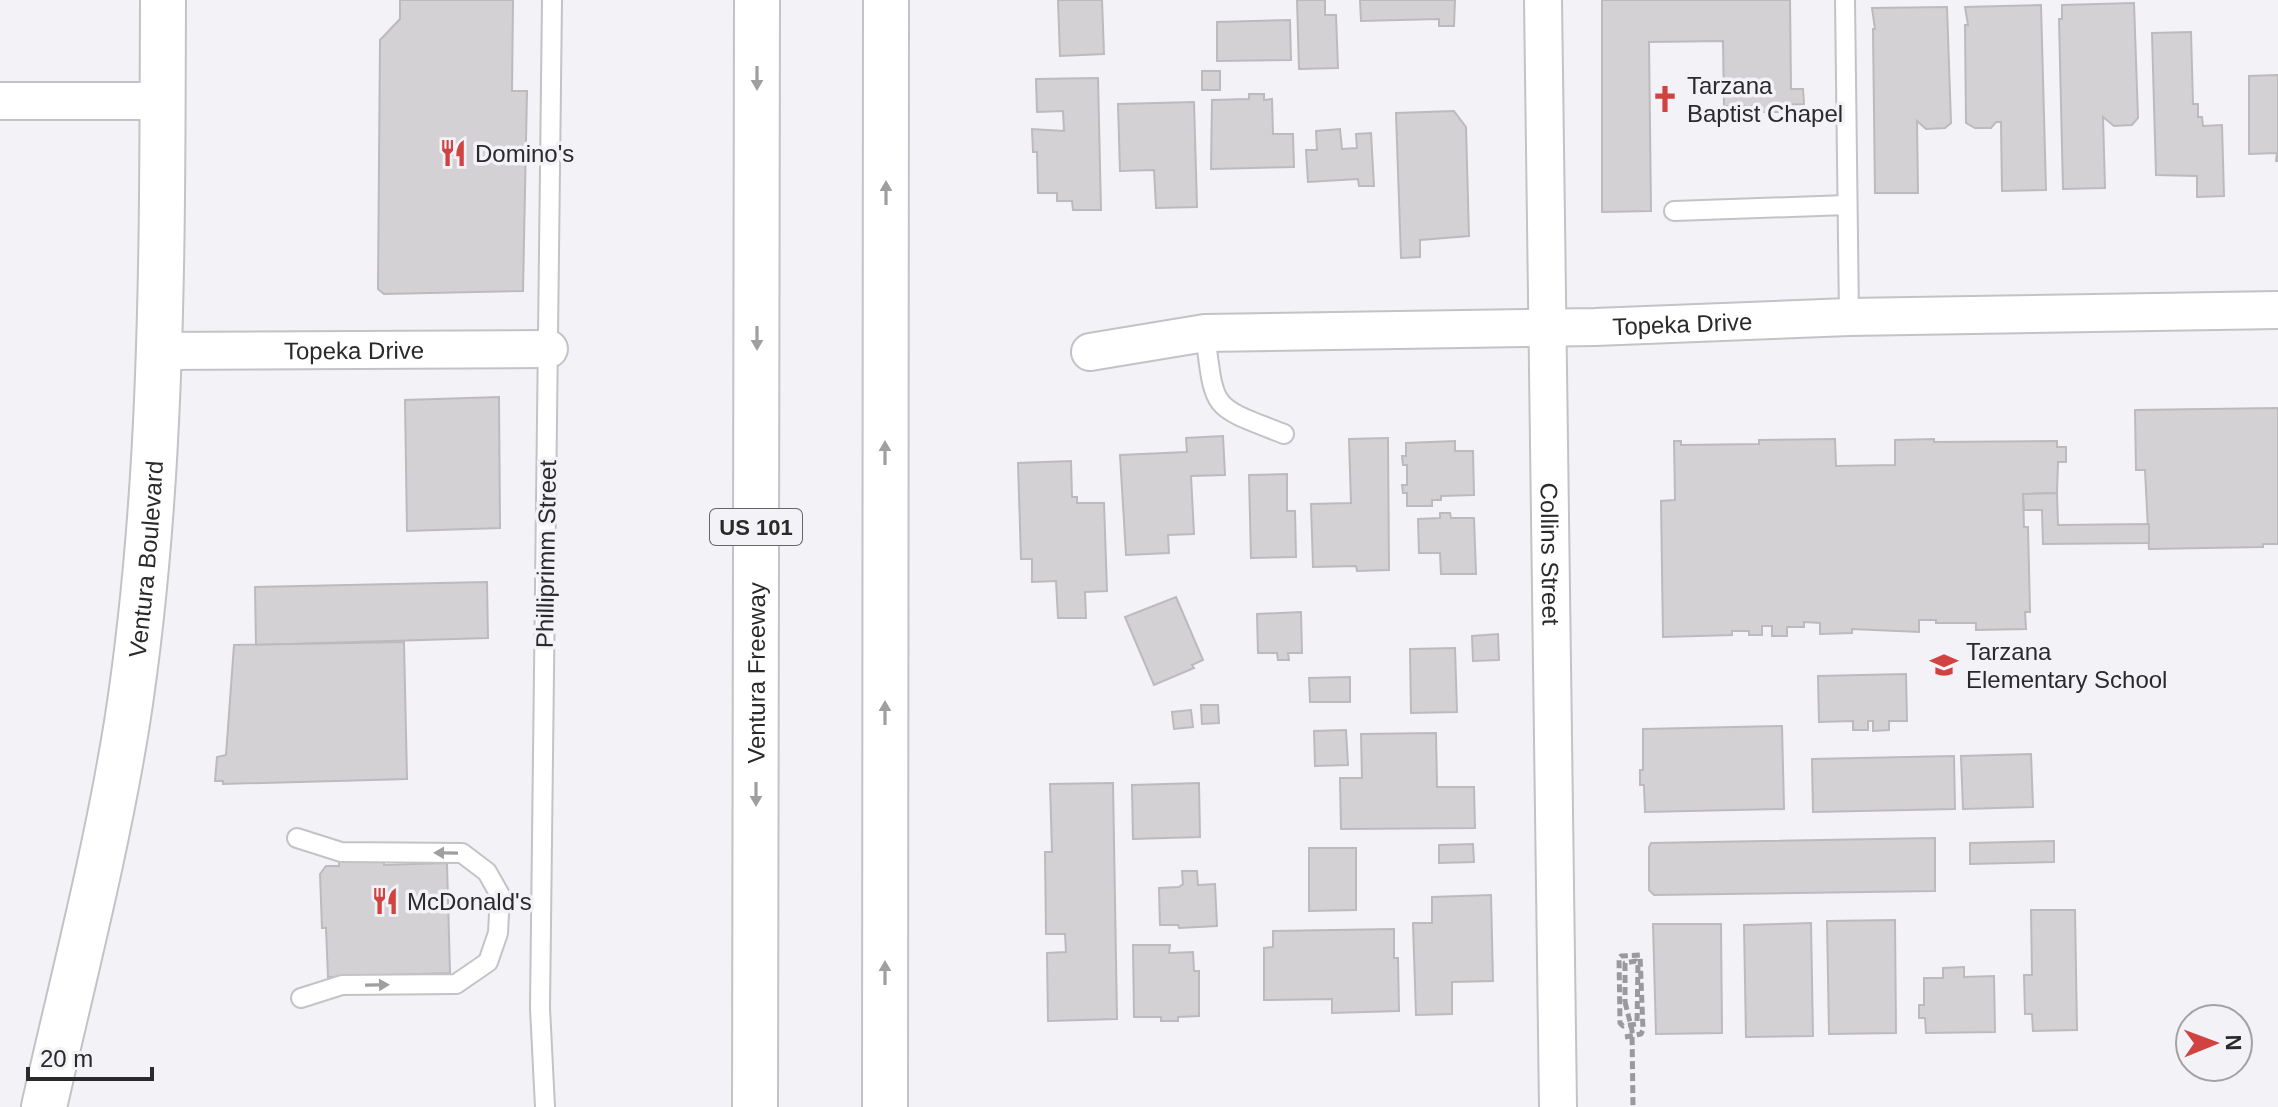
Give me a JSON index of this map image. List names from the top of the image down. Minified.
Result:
{"streets":{"main road":["US 101","Ventura Boulevard","Ventura Freeway"],"street":["Topeka Drive","Collins Street"],"lane":["Philliprimm Street"]},"crossings":[["Topeka Drive","Philliprimm Street"],["Topeka Drive","Collins Street"],["Topeka Drive","Ventura Boulevard"]],"places":{"church":["Tarzana Baptist Chapel"],"restaurant":["Domino's","McDonald's"],"school or university":["Tarzana Elementary School"]},"scale_bar":"20 m","north":"right"}
